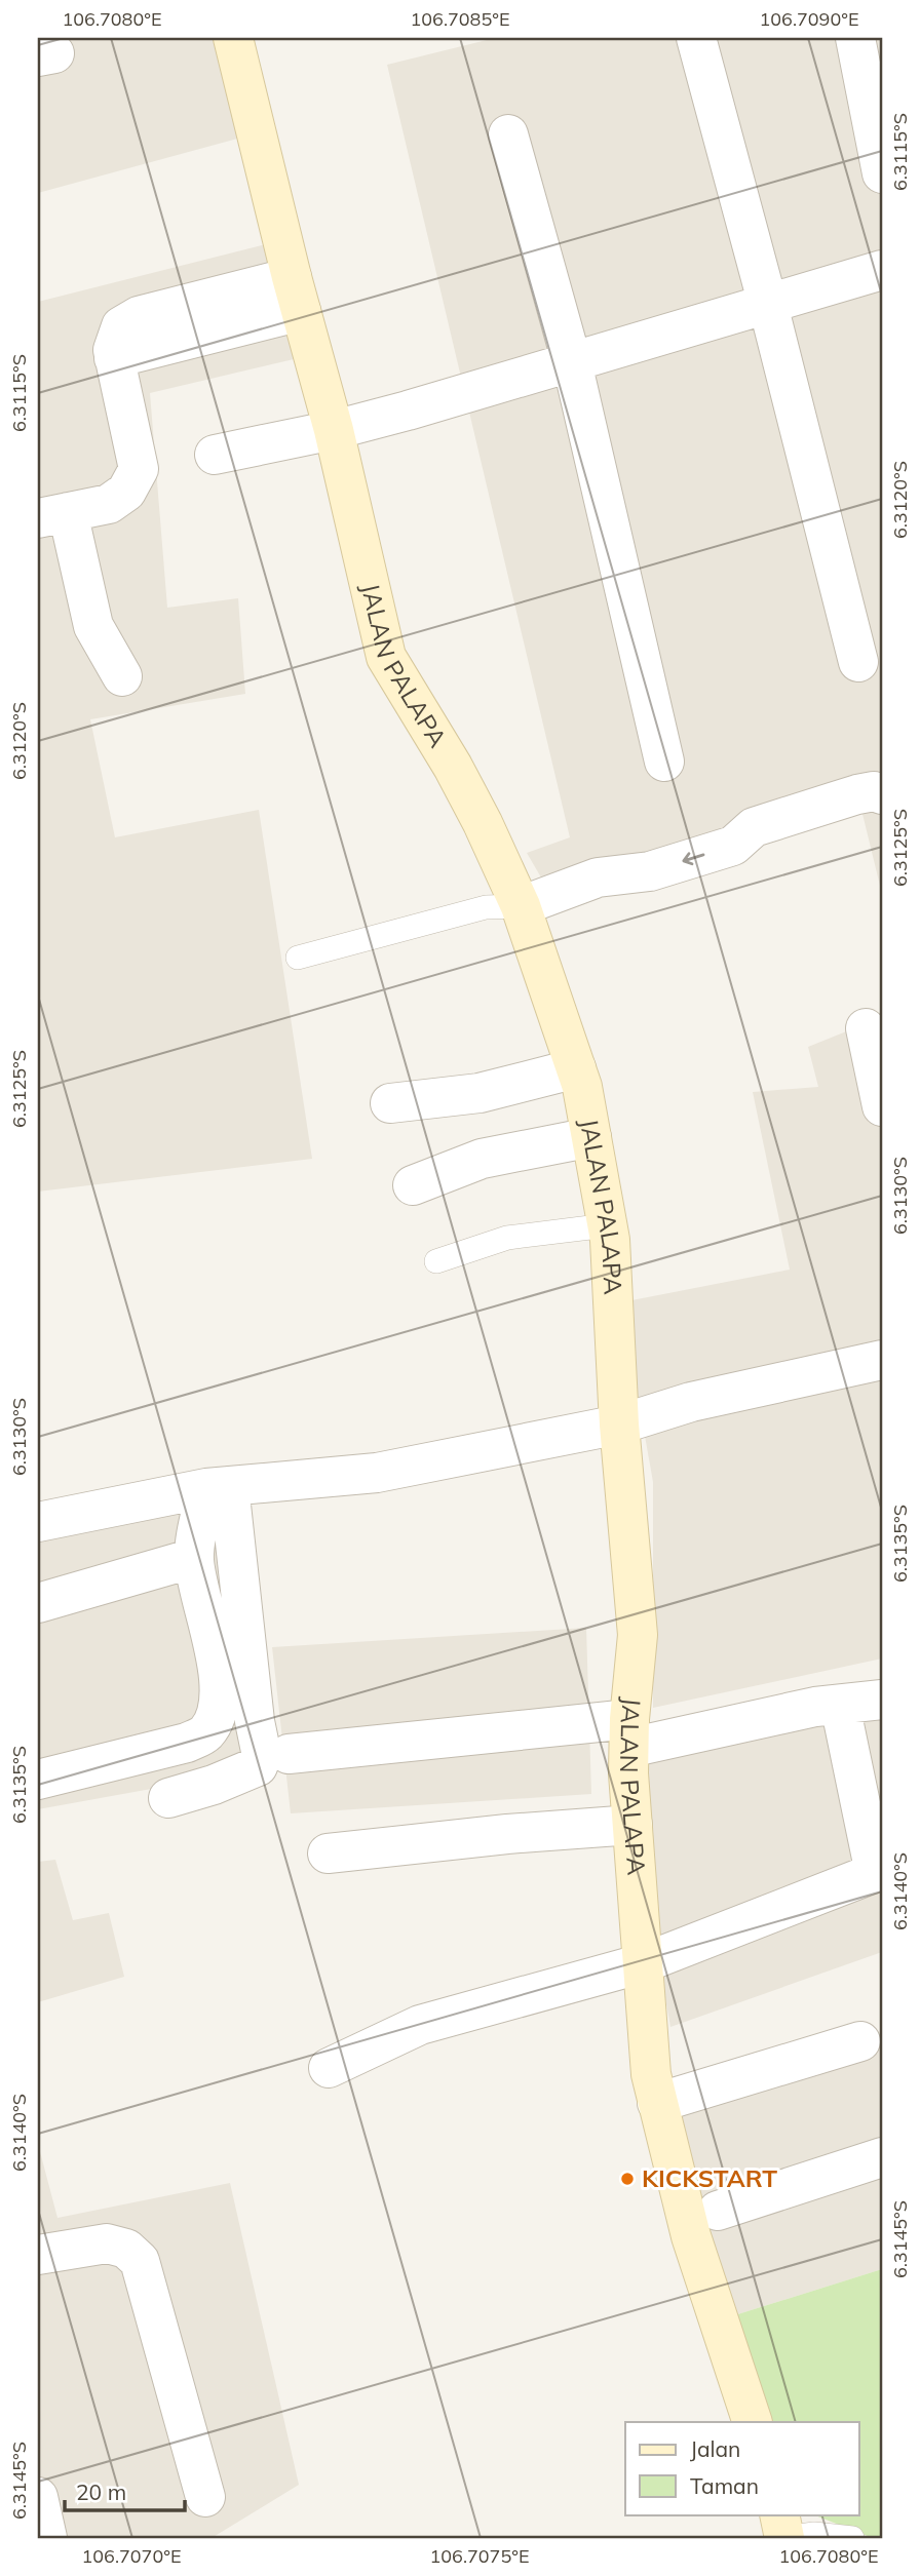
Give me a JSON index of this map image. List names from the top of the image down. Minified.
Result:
{"streets":{"street":["JALAN PALAPA"]},"places":["KICKSTART"],"legend":["Jalan","Taman"],"scale_bar":"20 m","coordinates":["106.7080°E","106.7085°E","106.7090°E","6.3115°S","6.3120°S","6.3125°S","6.3130°S","6.3135°S","6.3140°S","6.3145°S","106.7070°E","106.7075°E"]}
